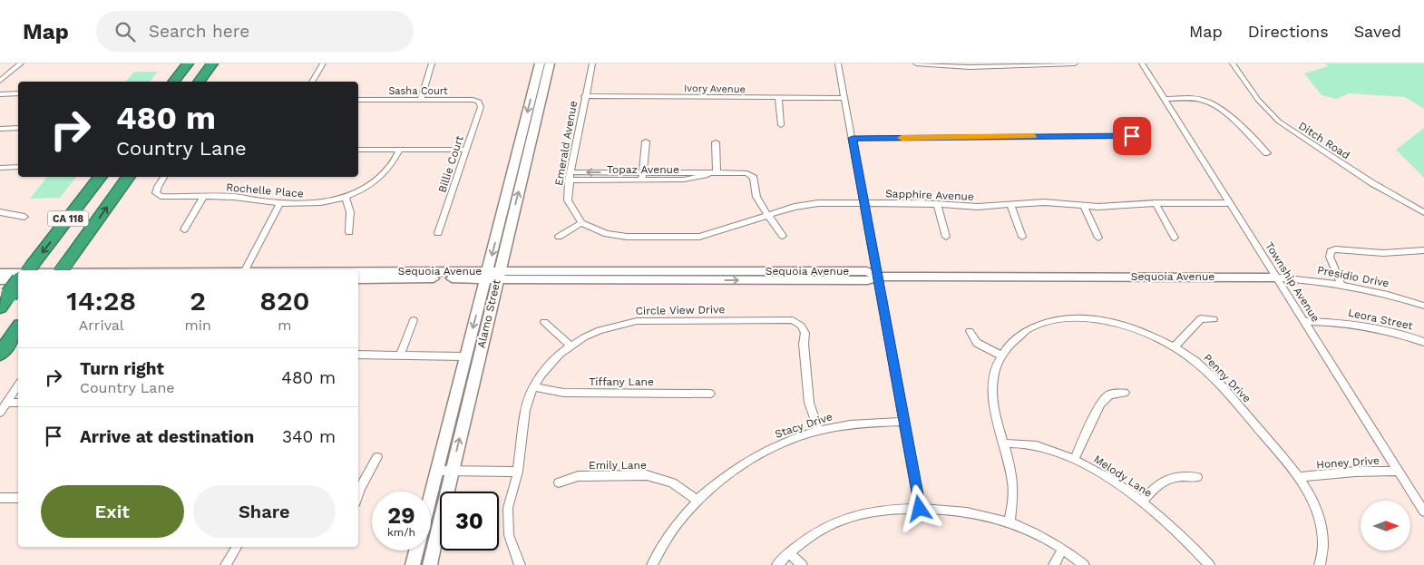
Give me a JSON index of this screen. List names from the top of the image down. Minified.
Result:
{"streets":{"highway":["CA 118"],"main road":["Sequoia Avenue","Alamo Street"],"street":["Ivory Avenue","Sasha Court","Ditch Road","Emerald Avenue","Billie Court","Topaz Avenue","Rochelle Place","Sapphire Avenue","Presidio Drive","Township Avenue","Circle View Drive","Leora Street","Penny Drive","Tiffany Lane","Stacy Drive","Honey Drive","Emily Lane","Melody Lane"]},"crossings":[["Ivory Avenue","Emerald Avenue"],["Sasha Court","Billie Court"],["Emerald Avenue","Topaz Avenue"],["Emerald Avenue","Sapphire Avenue"],["Topaz Avenue","Sapphire Avenue"],["Sapphire Avenue","Township Avenue"],["Sequoia Avenue","Presidio Drive"],["Sequoia Avenue","Township Avenue"],["Sequoia Avenue","Alamo Street"],["Presidio Drive","Township Avenue"],["Township Avenue","Leora Street"],["Township Avenue","Honey Drive"],["Circle View Drive","Tiffany Lane"],["Circle View Drive","Stacy Drive"],["Penny Drive","Honey Drive"],["Penny Drive","Melody Lane"],["Stacy Drive","Emily Lane"]],"north":"right","page":{"header":"Map","search":"Search here","nav":["Map","Directions","Saved"],"turn":["480 m","Country Lane"],"eta":["14:28","Arrival","2","min","820","m"],"list":[{"name":"Turn right","note":"Country Lane","value":"480 m"},{"name":"Arrive at destination","value":"340 m"}],"buttons":["Exit","Share"],"speed":"29 km/h","limit":"30"}}
